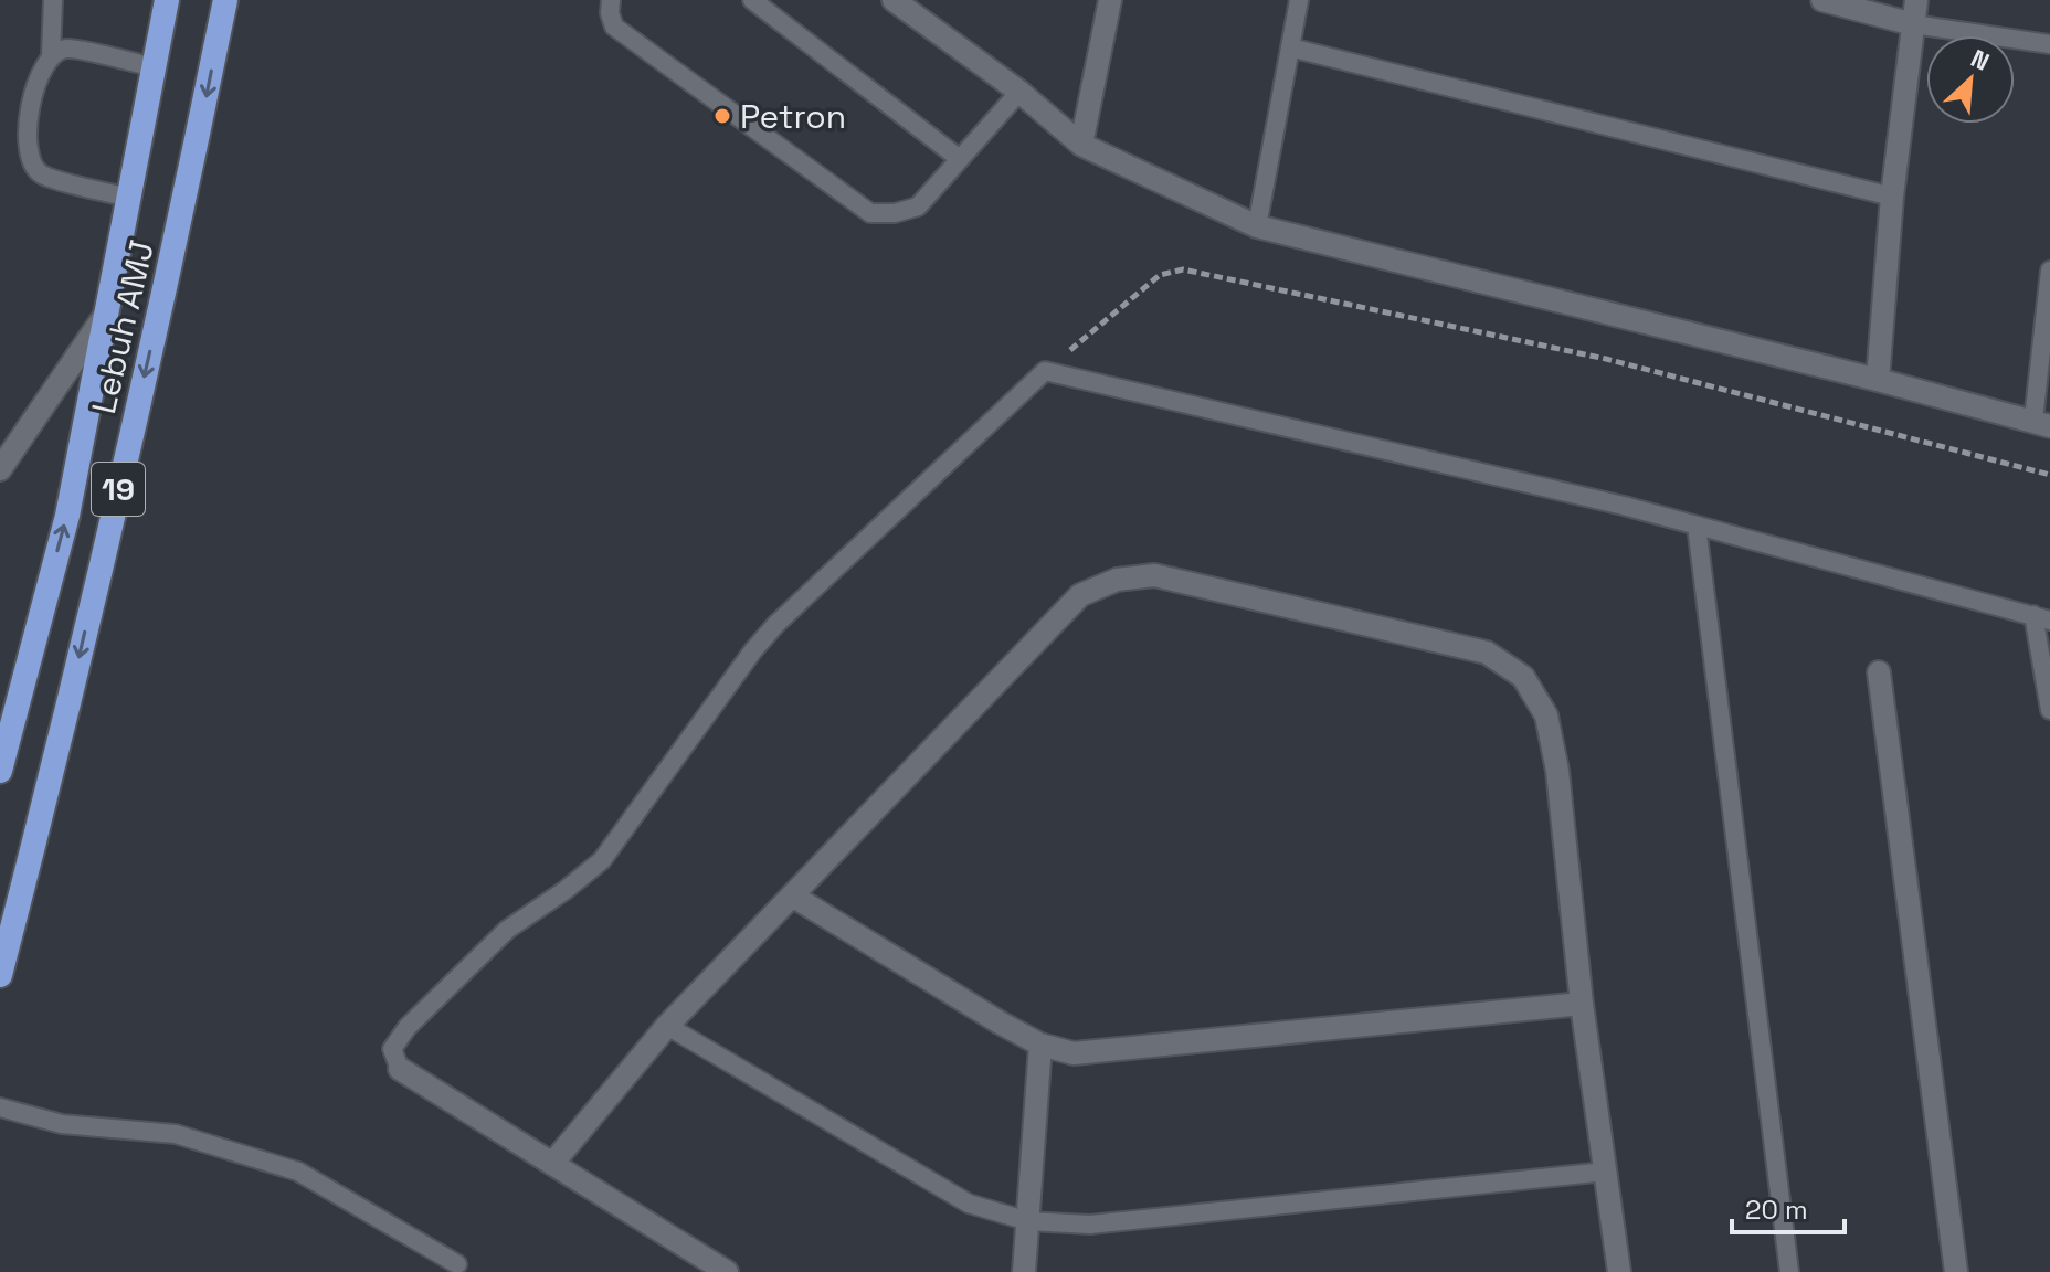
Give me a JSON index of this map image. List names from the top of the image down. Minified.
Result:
{"streets":{"highway":["Lebuh AMJ","19"]},"places":["Petron"],"scale_bar":"20 m","north":"top right"}
